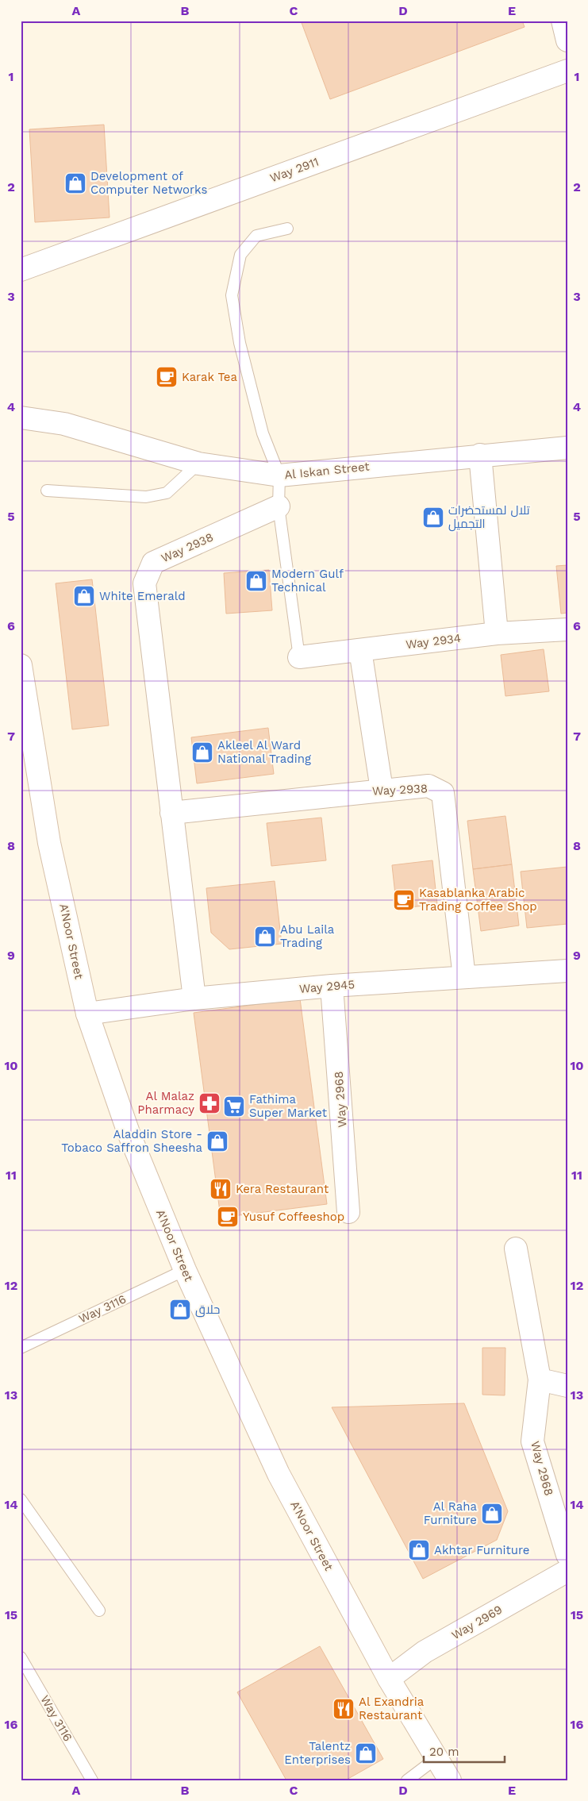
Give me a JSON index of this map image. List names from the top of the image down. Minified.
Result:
{"streets":{"street":["Way 2911","Al Iskan Street","Way 2938","Way 2934","A'Noor Street","Way 2945","Way 2968","Way 2969"],"lane":["Way 3116"]},"crossings":[["Way 2938","Way 2945"],["A'Noor Street","Way 2945"],["A'Noor Street","Way 3116"],["A'Noor Street","Way 2969"],["Way 2945","Way 2968"]],"places":{"shop":["Development of Computer Networks","تلال لمستحضرات التجميل","Modern Gulf Technical","White Emerald","Akleel Al Ward National Trading","Abu Laila Trading","Aladdin Store - Tobaco Saffron Sheesha","حلاق","Al Raha Furniture","Akhtar Furniture","Talentz Enterprises"],"cafe":["Karak Tea","Kasablanka Arabic Trading Coffee Shop","Yusuf Coffeeshop"],"pharmacy":["Al Malaz Pharmacy"],"supermarket":["Fathima Super Market"],"restaurant":["Kera Restaurant","Al Exandria Restaurant"]},"scale_bar":"20 m","grid":{"columns":["A","B","C","D","E"],"rows":["1","2","3","4","5","6","7","8","9","10","11","12","13","14","15","16"]}}
